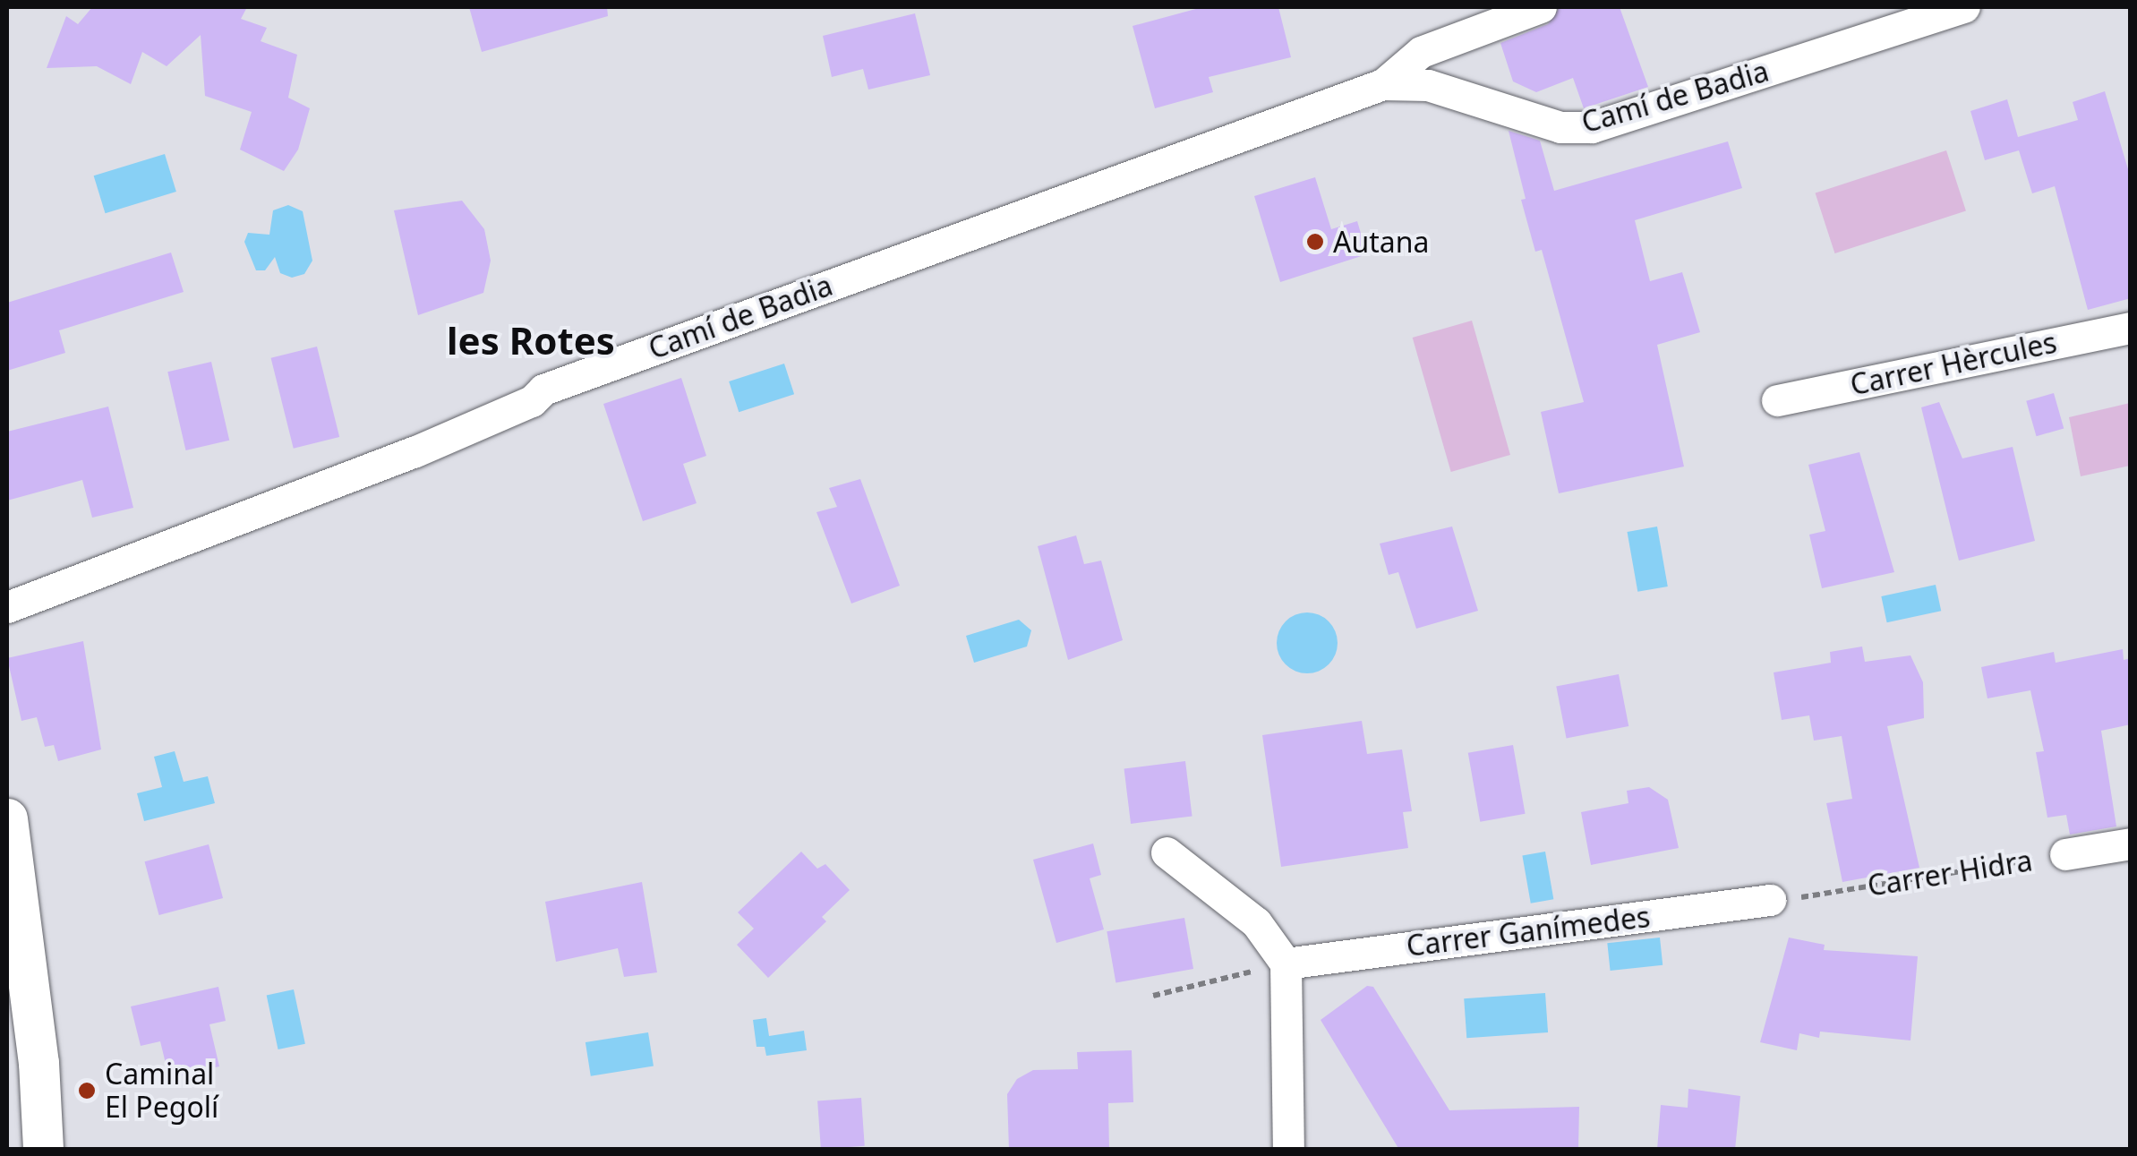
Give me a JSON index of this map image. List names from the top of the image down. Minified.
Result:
{"streets":{"street":["Camí de Badia","Carrer Hèrcules","Carrer Hidra","Carrer Ganímedes"]},"crossings":[["Carrer Hidra","Carrer Ganímedes"]],"districts":["les Rotes"],"places":["Autana","Caminal El Pegolí"]}
